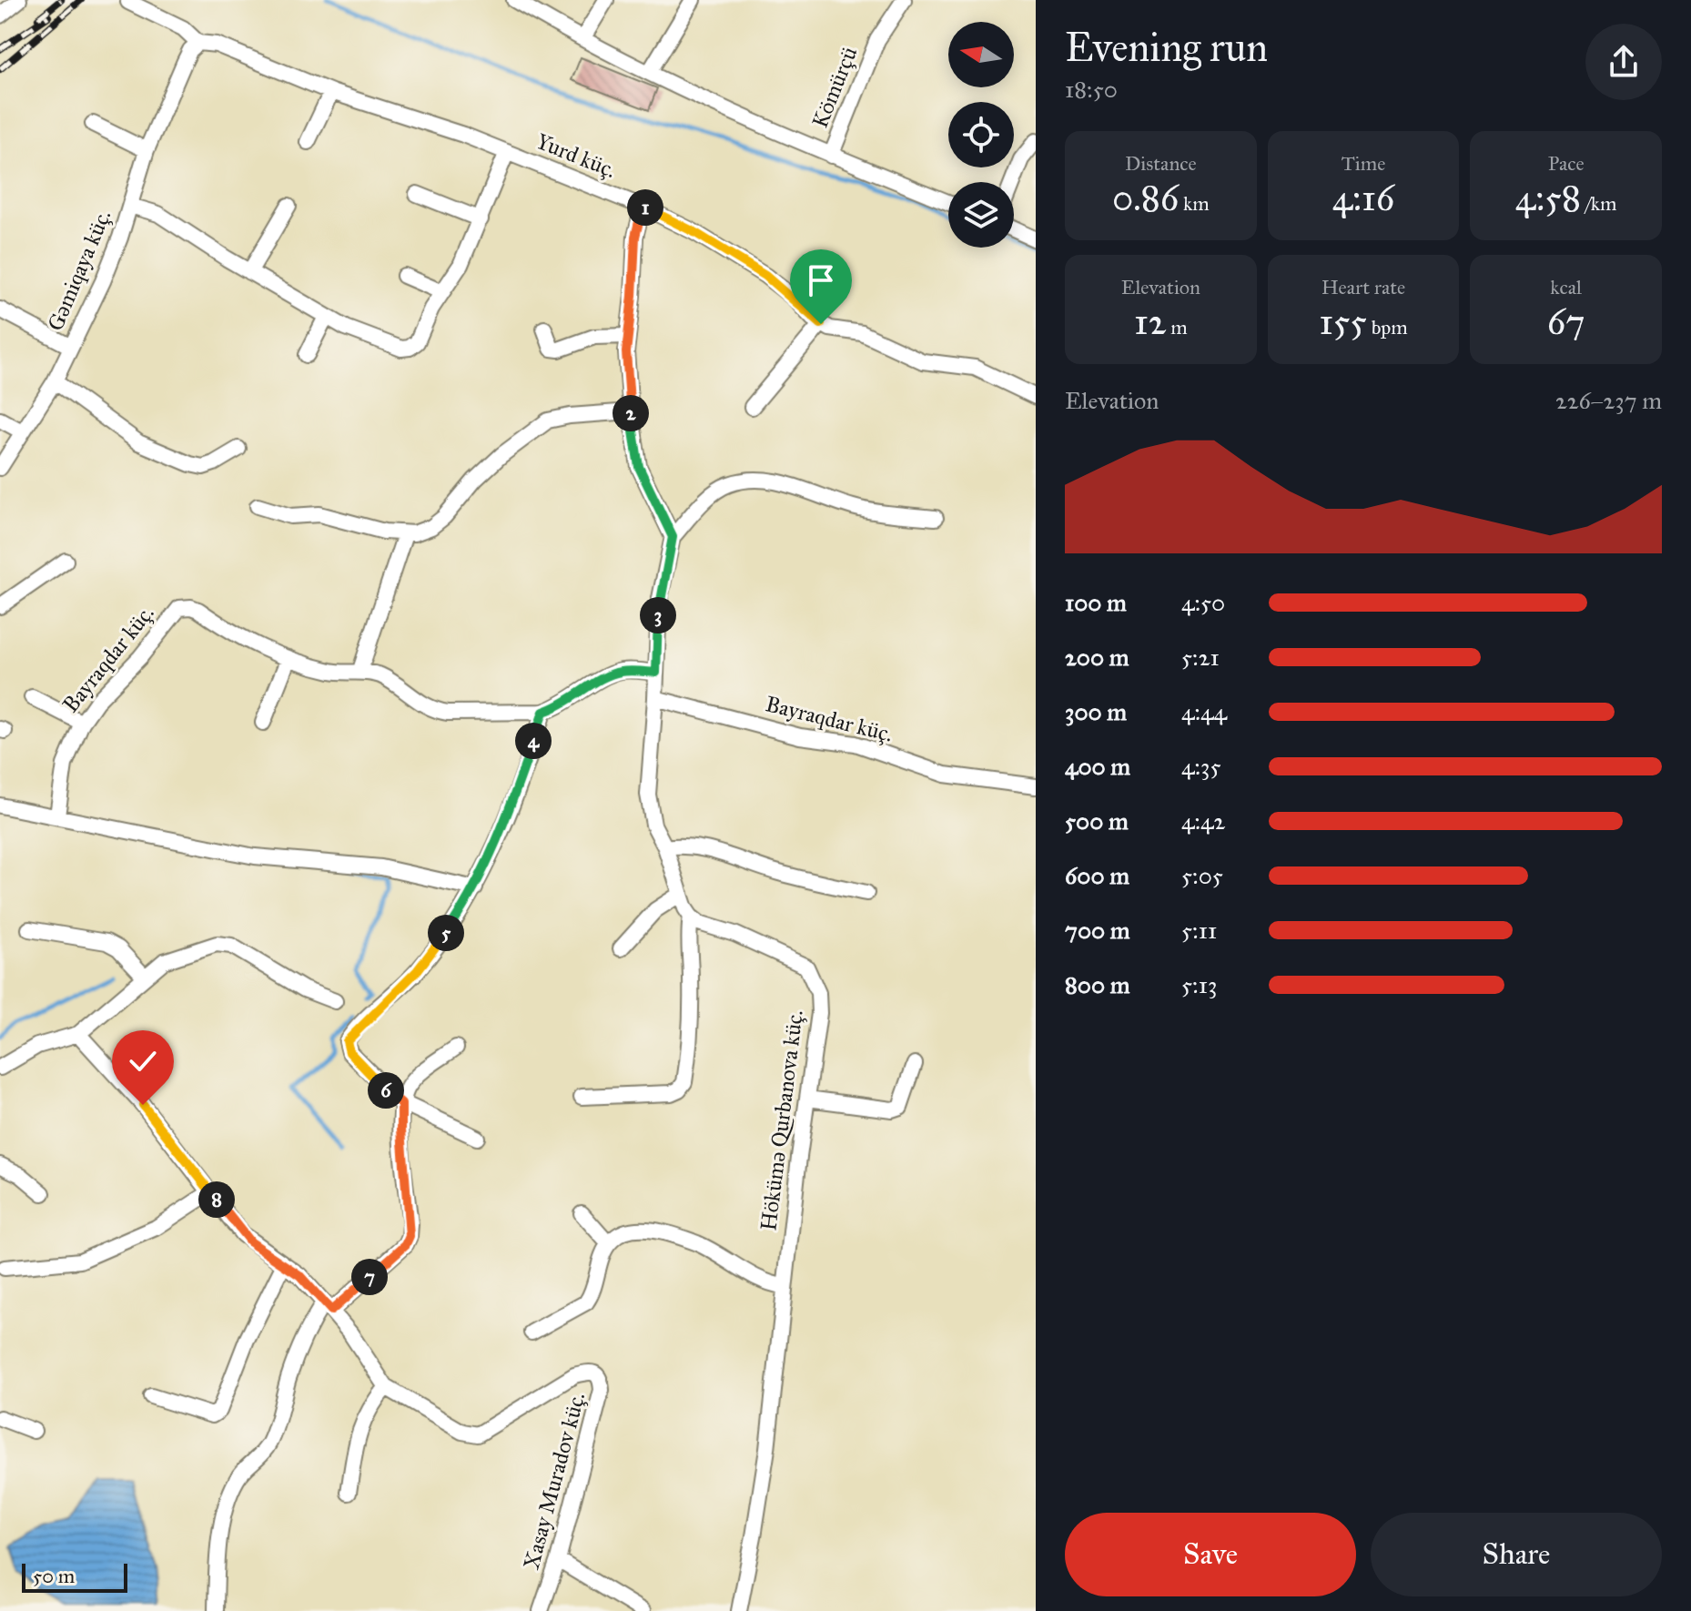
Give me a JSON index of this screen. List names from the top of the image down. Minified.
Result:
{"streets":{"street":["Kömürçü","Yurd küç.","Gəmiqaya küç.","Bayraqdar küç.","Hökümə Qurbanova küç.","Xasay Muradov küç."]},"crossings":[["Yurd küç.","Gəmiqaya küç."]],"scale_bar":"50 m","north":"left","page":{"heading":["Evening run","18:50"],"stats":[["Distance","0.86 km"],["Time","4:16"],["Pace","4:58 /km"],["Elevation","12 m"],["Heart rate","155 bpm"],["kcal","67"]],"pins":["1","2","3","4","5","6","8","7"],"chart":["Elevation","226–237 m"],"list":[{"name":"100 m","note":"4:50"},{"name":"200 m","note":"5:21"},{"name":"300 m","note":"4:44"},{"name":"400 m","note":"4:35"},{"name":"500 m","note":"4:42"},{"name":"600 m","note":"5:05"},{"name":"700 m","note":"5:11"},{"name":"800 m","note":"5:13"}],"buttons":["Save","Share"],"scale":"50 m"}}
